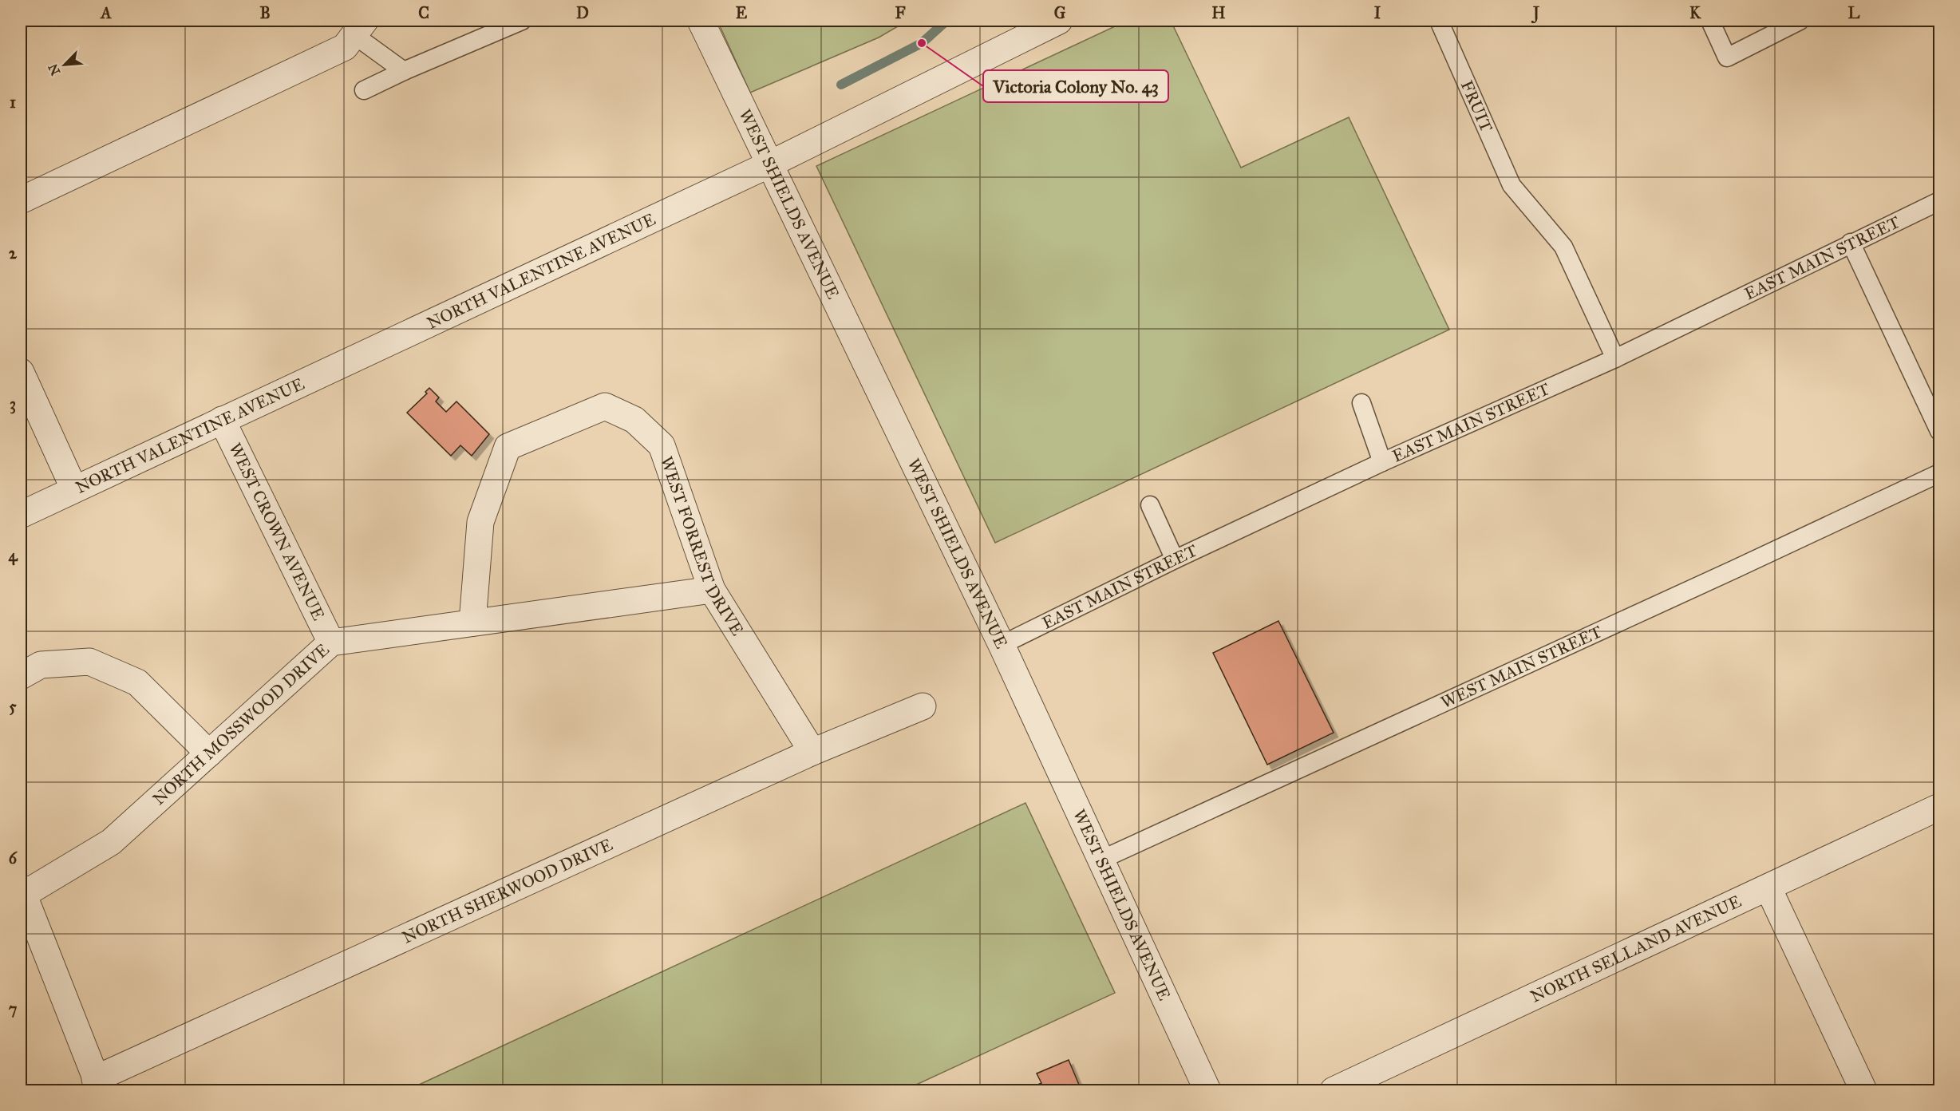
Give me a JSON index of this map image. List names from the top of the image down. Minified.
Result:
{"streets":{"street":["WEST SHIELDS AVENUE","NORTH VALENTINE AVENUE","WEST CROWN AVENUE","WEST FORREST DRIVE","NORTH MOSSWOOD DRIVE","NORTH SHERWOOD DRIVE","NORTH SELLAND AVENUE"],"lane":["FRUIT","EAST MAIN STREET","WEST MAIN STREET"]},"crossings":[["FRUIT","EAST MAIN STREET"],["WEST SHIELDS AVENUE","EAST MAIN STREET"],["WEST SHIELDS AVENUE","NORTH VALENTINE AVENUE"],["WEST SHIELDS AVENUE","WEST MAIN STREET"],["NORTH VALENTINE AVENUE","WEST CROWN AVENUE"],["WEST CROWN AVENUE","NORTH MOSSWOOD DRIVE"],["WEST FORREST DRIVE","NORTH MOSSWOOD DRIVE"],["WEST FORREST DRIVE","NORTH SHERWOOD DRIVE"]],"places":["Victoria Colony No. 43"],"north":"bottom left","grid":{"columns":["A","B","C","D","E","F","G","H","I","J","K","L"],"rows":["1","2","3","4","5","6","7"]}}
